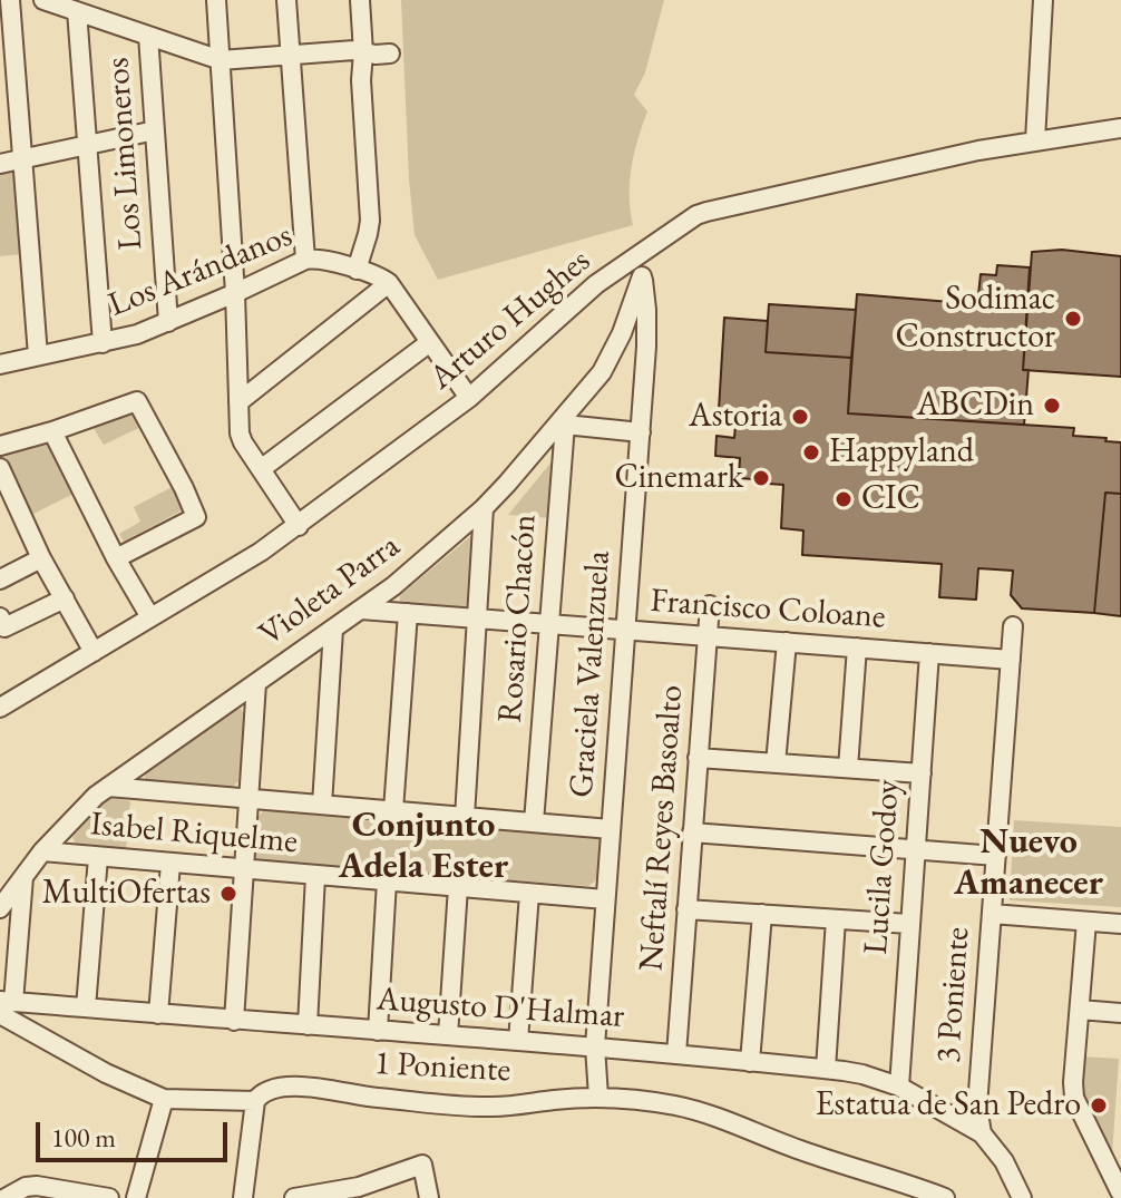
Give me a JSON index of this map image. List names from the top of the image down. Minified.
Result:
{"streets":{"street":["Los Limoneros","Los Arándanos","Arturo Hughes","Violeta Parra","Francisco Coloane","Rosario Chacón","Graciela Valenzuela","Neftalí Reyes Basoalto","Isabel Riquelme","Lucila Godoy","3 Poniente","Augusto D'Halmar","1 Poniente"]},"crossings":[["Los Limoneros","Los Arándanos"],["Arturo Hughes","Graciela Valenzuela"],["Violeta Parra","Francisco Coloane"],["Violeta Parra","Rosario Chacón"],["Violeta Parra","Graciela Valenzuela"],["Violeta Parra","Isabel Riquelme"],["Francisco Coloane","Rosario Chacón"],["Francisco Coloane","Graciela Valenzuela"],["Francisco Coloane","Neftalí Reyes Basoalto"],["Francisco Coloane","Lucila Godoy"],["Francisco Coloane","3 Poniente"],["Rosario Chacón","Isabel Riquelme"],["Graciela Valenzuela","Isabel Riquelme"],["Graciela Valenzuela","Augusto D'Halmar"],["Graciela Valenzuela","1 Poniente"],["Neftalí Reyes Basoalto","Augusto D'Halmar"],["Lucila Godoy","Augusto D'Halmar"],["3 Poniente","Augusto D'Halmar"],["Augusto D'Halmar","1 Poniente"]],"districts":["Conjunto Adela Ester","Nuevo Amanecer"],"places":["Sodimac Constructor","ABCDin","Astoria","Happyland","Cinemark","CIC","MultiOfertas","Estatua de San Pedro"],"scale_bar":"100 m"}
